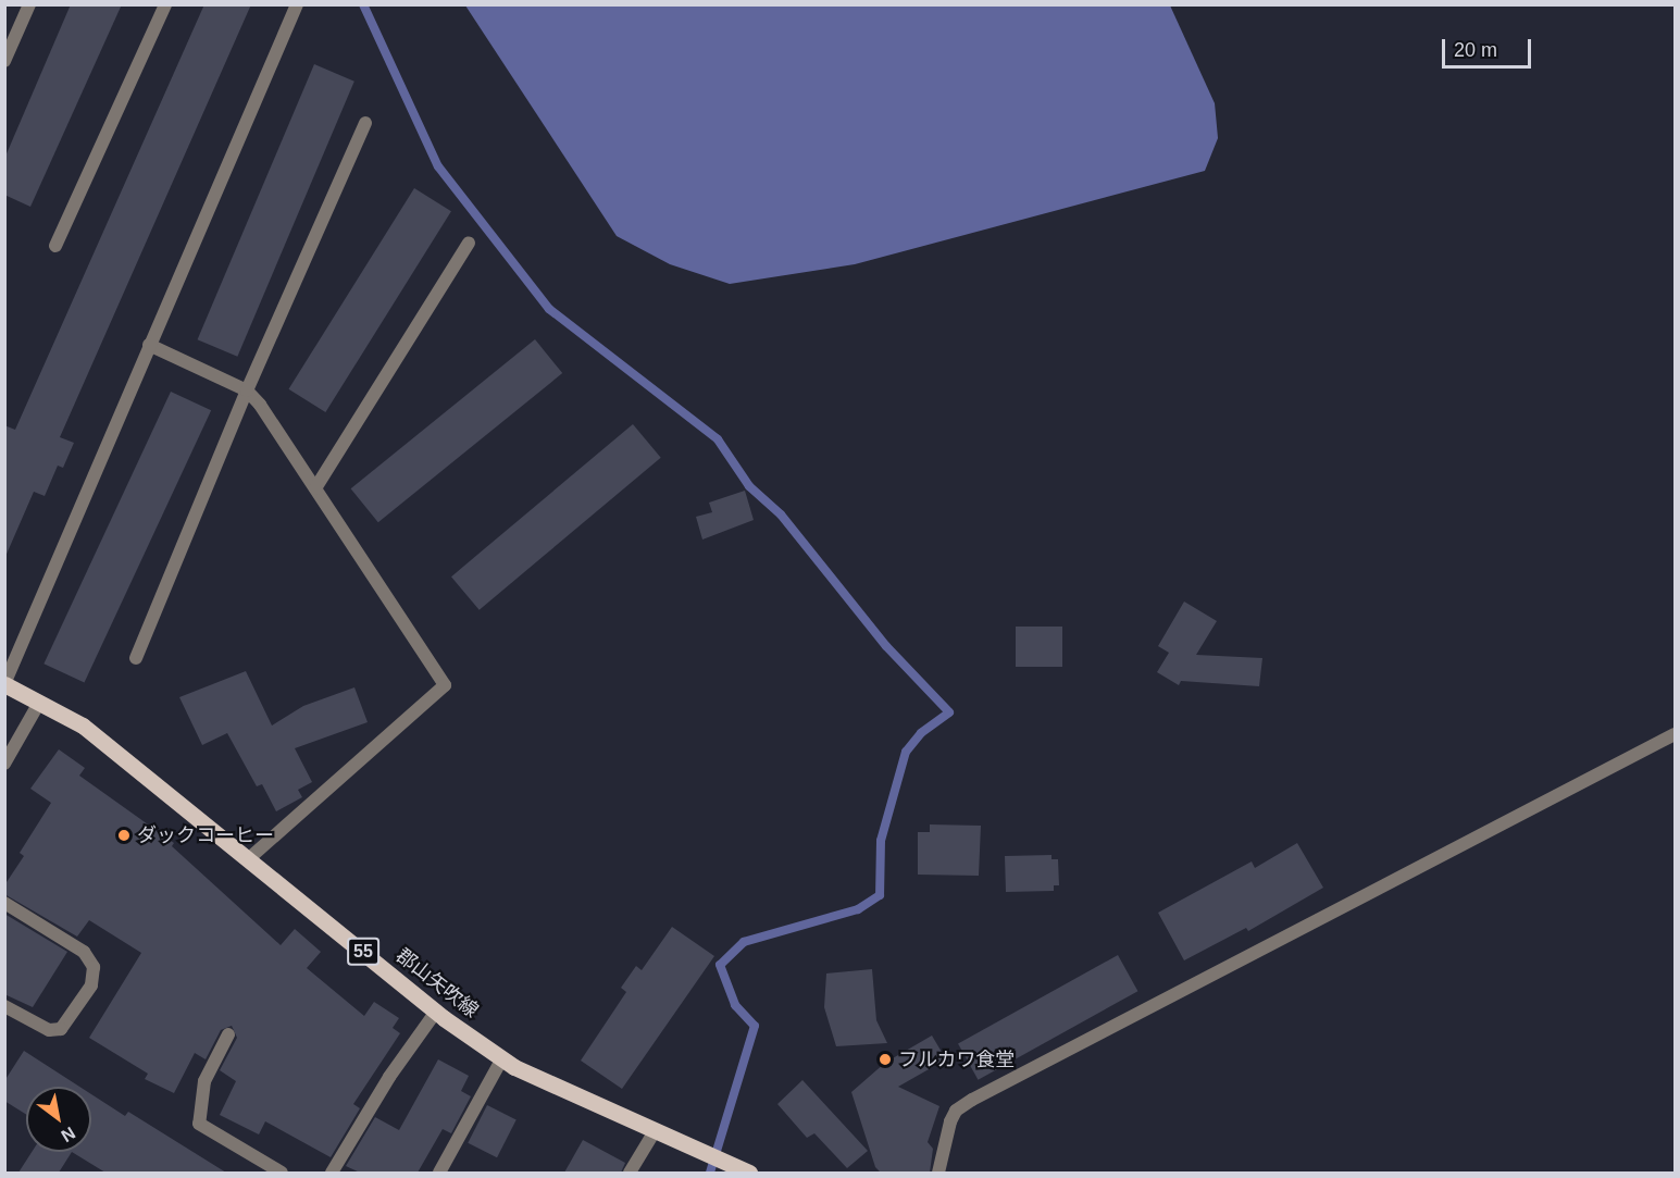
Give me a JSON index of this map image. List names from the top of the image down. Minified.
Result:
{"streets":{"main road":["55","郡山矢吹線"]},"places":["ダックコーヒー","フルカワ食堂"],"scale_bar":"20 m","north":"bottom right"}
